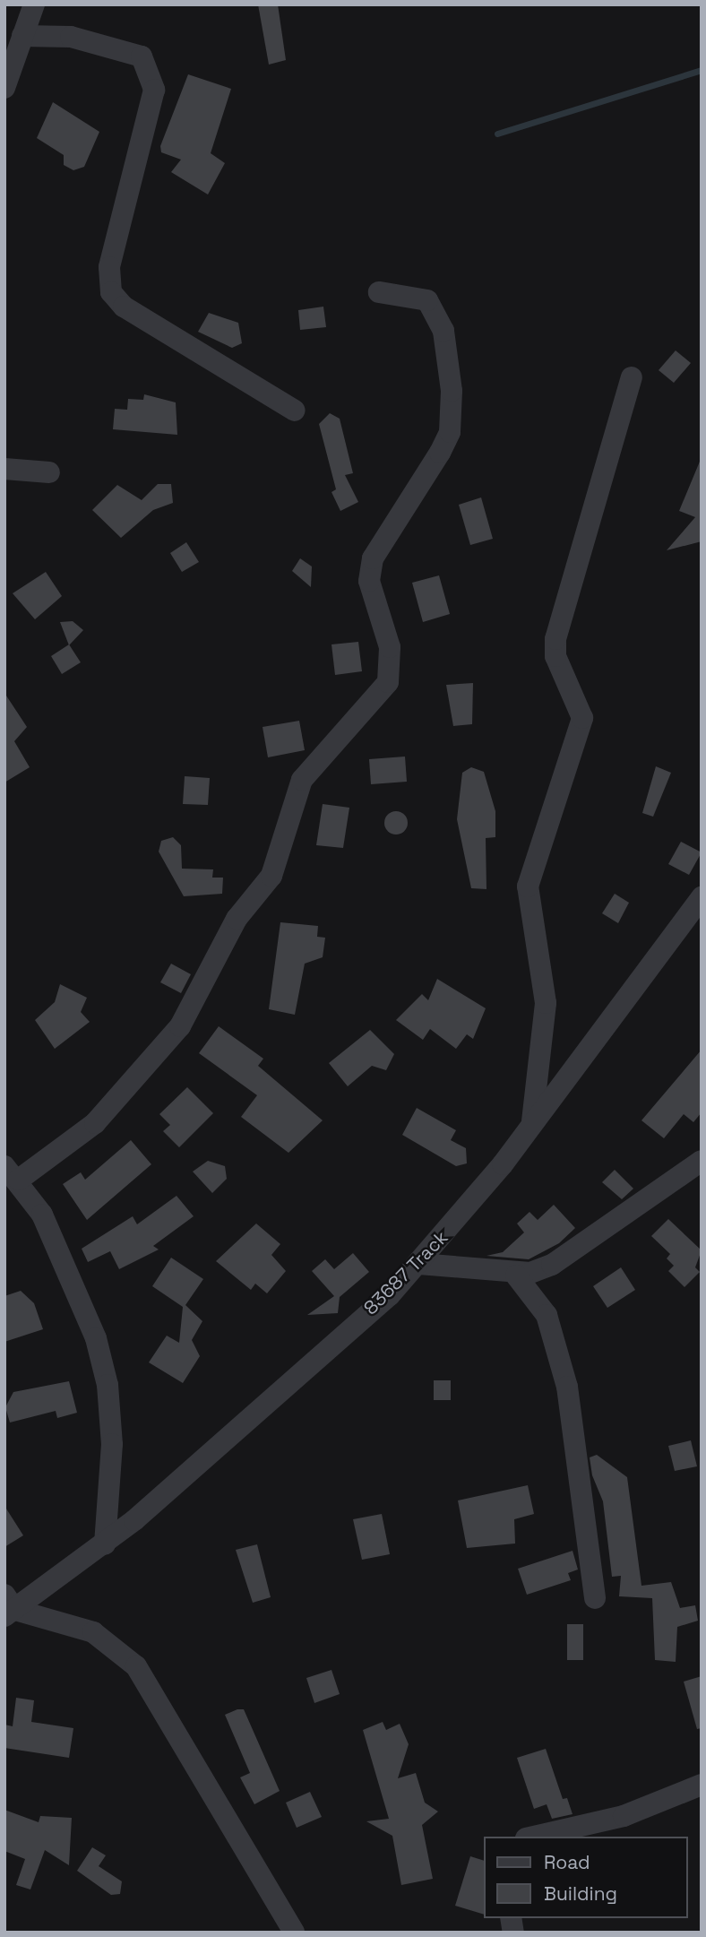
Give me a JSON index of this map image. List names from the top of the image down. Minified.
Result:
{"streets":{"street":["83687 Track"]},"legend":["Road","Building"]}
